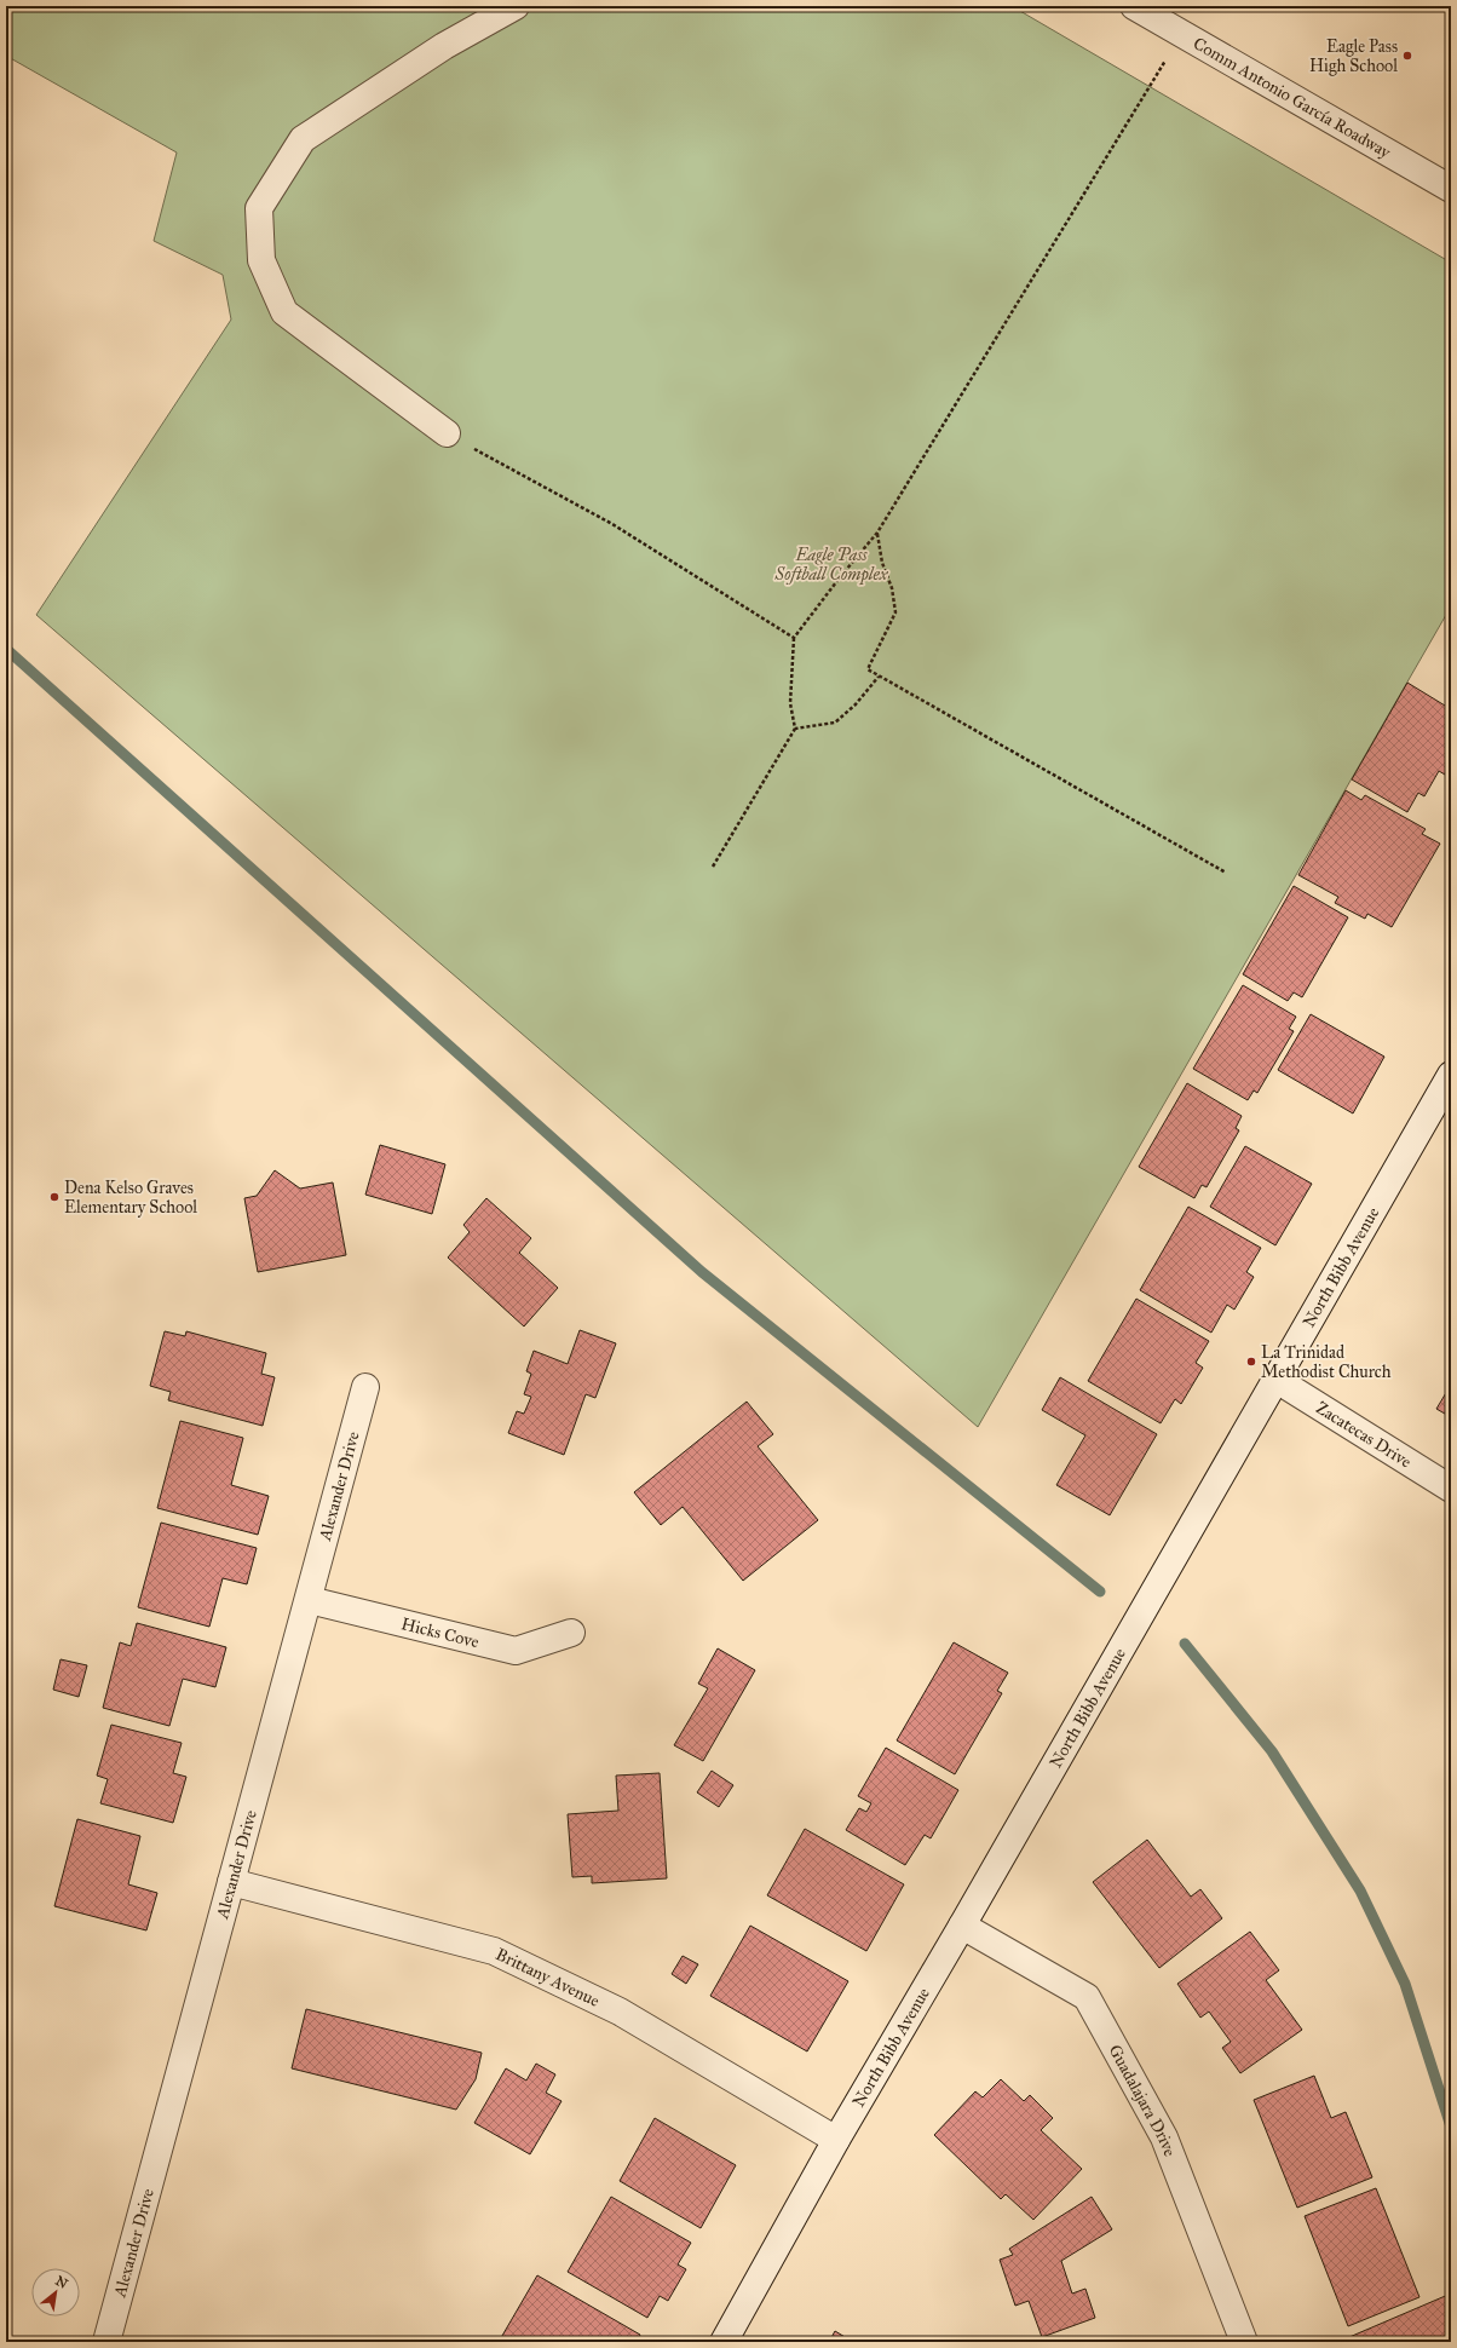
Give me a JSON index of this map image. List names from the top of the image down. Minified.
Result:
{"streets":{"street":["Comm Antonio García Roadway","North Bibb Avenue","Zacatecas Drive","Alexander Drive","Hicks Cove","Brittany Avenue","Guadalajara Drive"]},"crossings":[["North Bibb Avenue","Zacatecas Drive"],["North Bibb Avenue","Brittany Avenue"],["North Bibb Avenue","Guadalajara Drive"],["Alexander Drive","Hicks Cove"],["Alexander Drive","Brittany Avenue"]],"parks":["Eagle Pass Softball Complex"],"places":["Eagle Pass High School","Dena Kelso Graves Elementary School","La Trinidad Methodist Church"],"north":"top right"}
